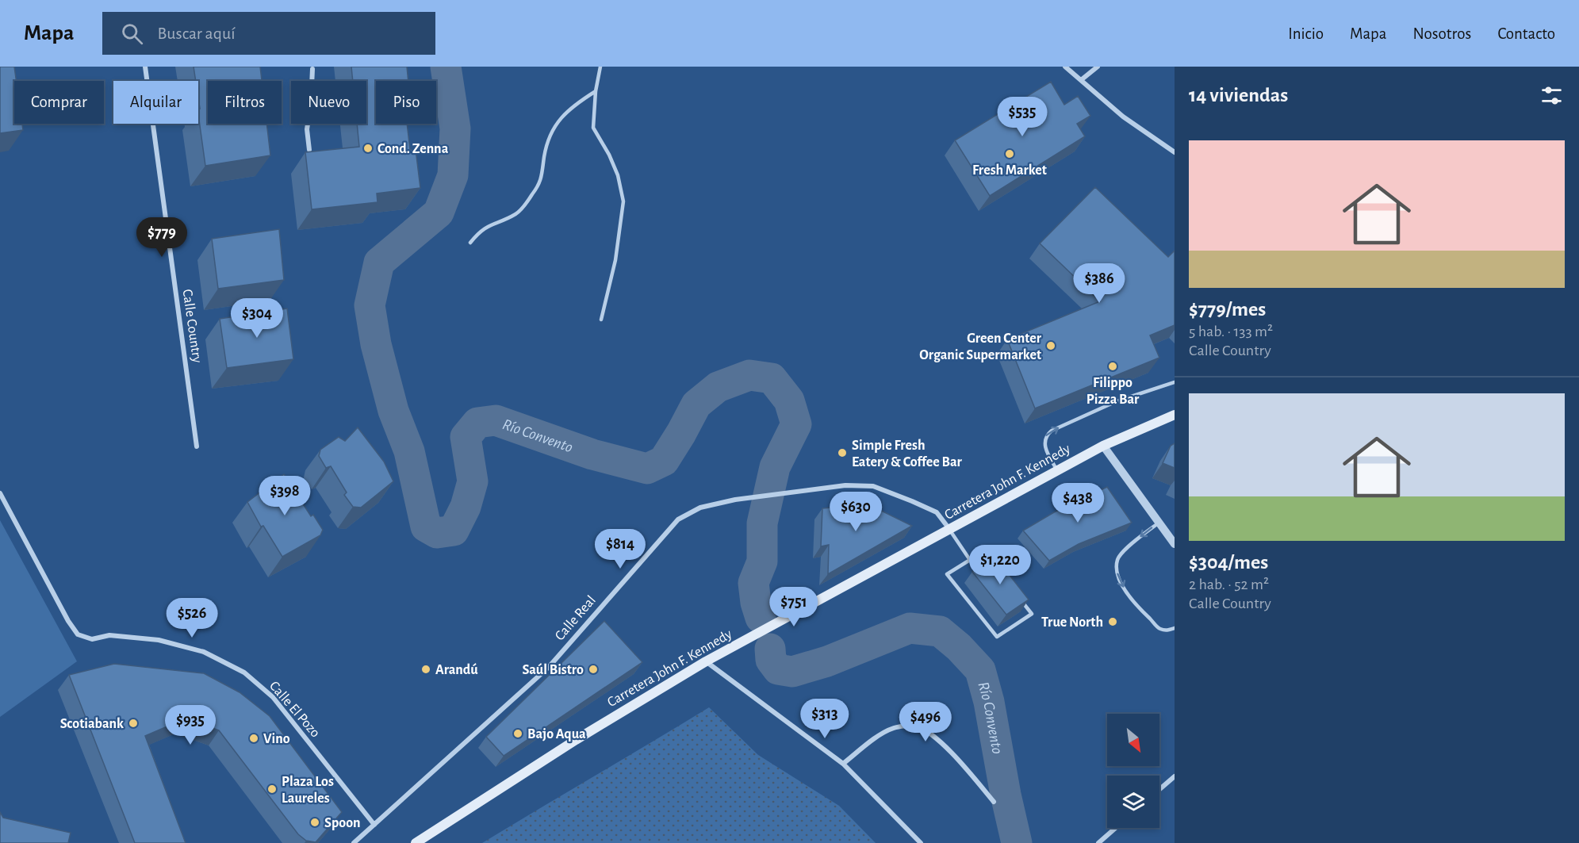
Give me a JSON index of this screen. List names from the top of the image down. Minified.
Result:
{"streets":{"main road":["Carretera John F. Kennedy"],"street":["Calle Country","Calle Real","Calle El Pozo"]},"crossings":[["Carretera John F. Kennedy","Calle Real"],["Calle Real","Calle El Pozo"]],"water":["Río Convento"],"places":["Cond. Zenna","Fresh Market","Green Center Organic Supermarket","Filippo Pizza Bar","Simple Fresh Eatery & Coffee Bar","True North","Arandú","Saúl Bistro","Scotiabank","Bajo Aqua","Vino","Plaza Los Laureles","Spoon"],"north":"bottom right","page":{"header":"Mapa","search":"Buscar aquí","nav":["Inicio","Mapa","Nosotros","Contacto"],"heading":"14 viviendas","chip":["Comprar","Alquilar","Filtros","Nuevo","Piso"],"price":["$535","$779","$386","$304","$398","$438","$630","$814","$1,220","$751","$526","$313","$496","$935"],"list":[{"name":"$779/mes","note":"5 hab. · 133 m² · Calle Country"},{"name":"$304/mes","note":"2 hab. · 52 m² · Calle Country"}]}}
